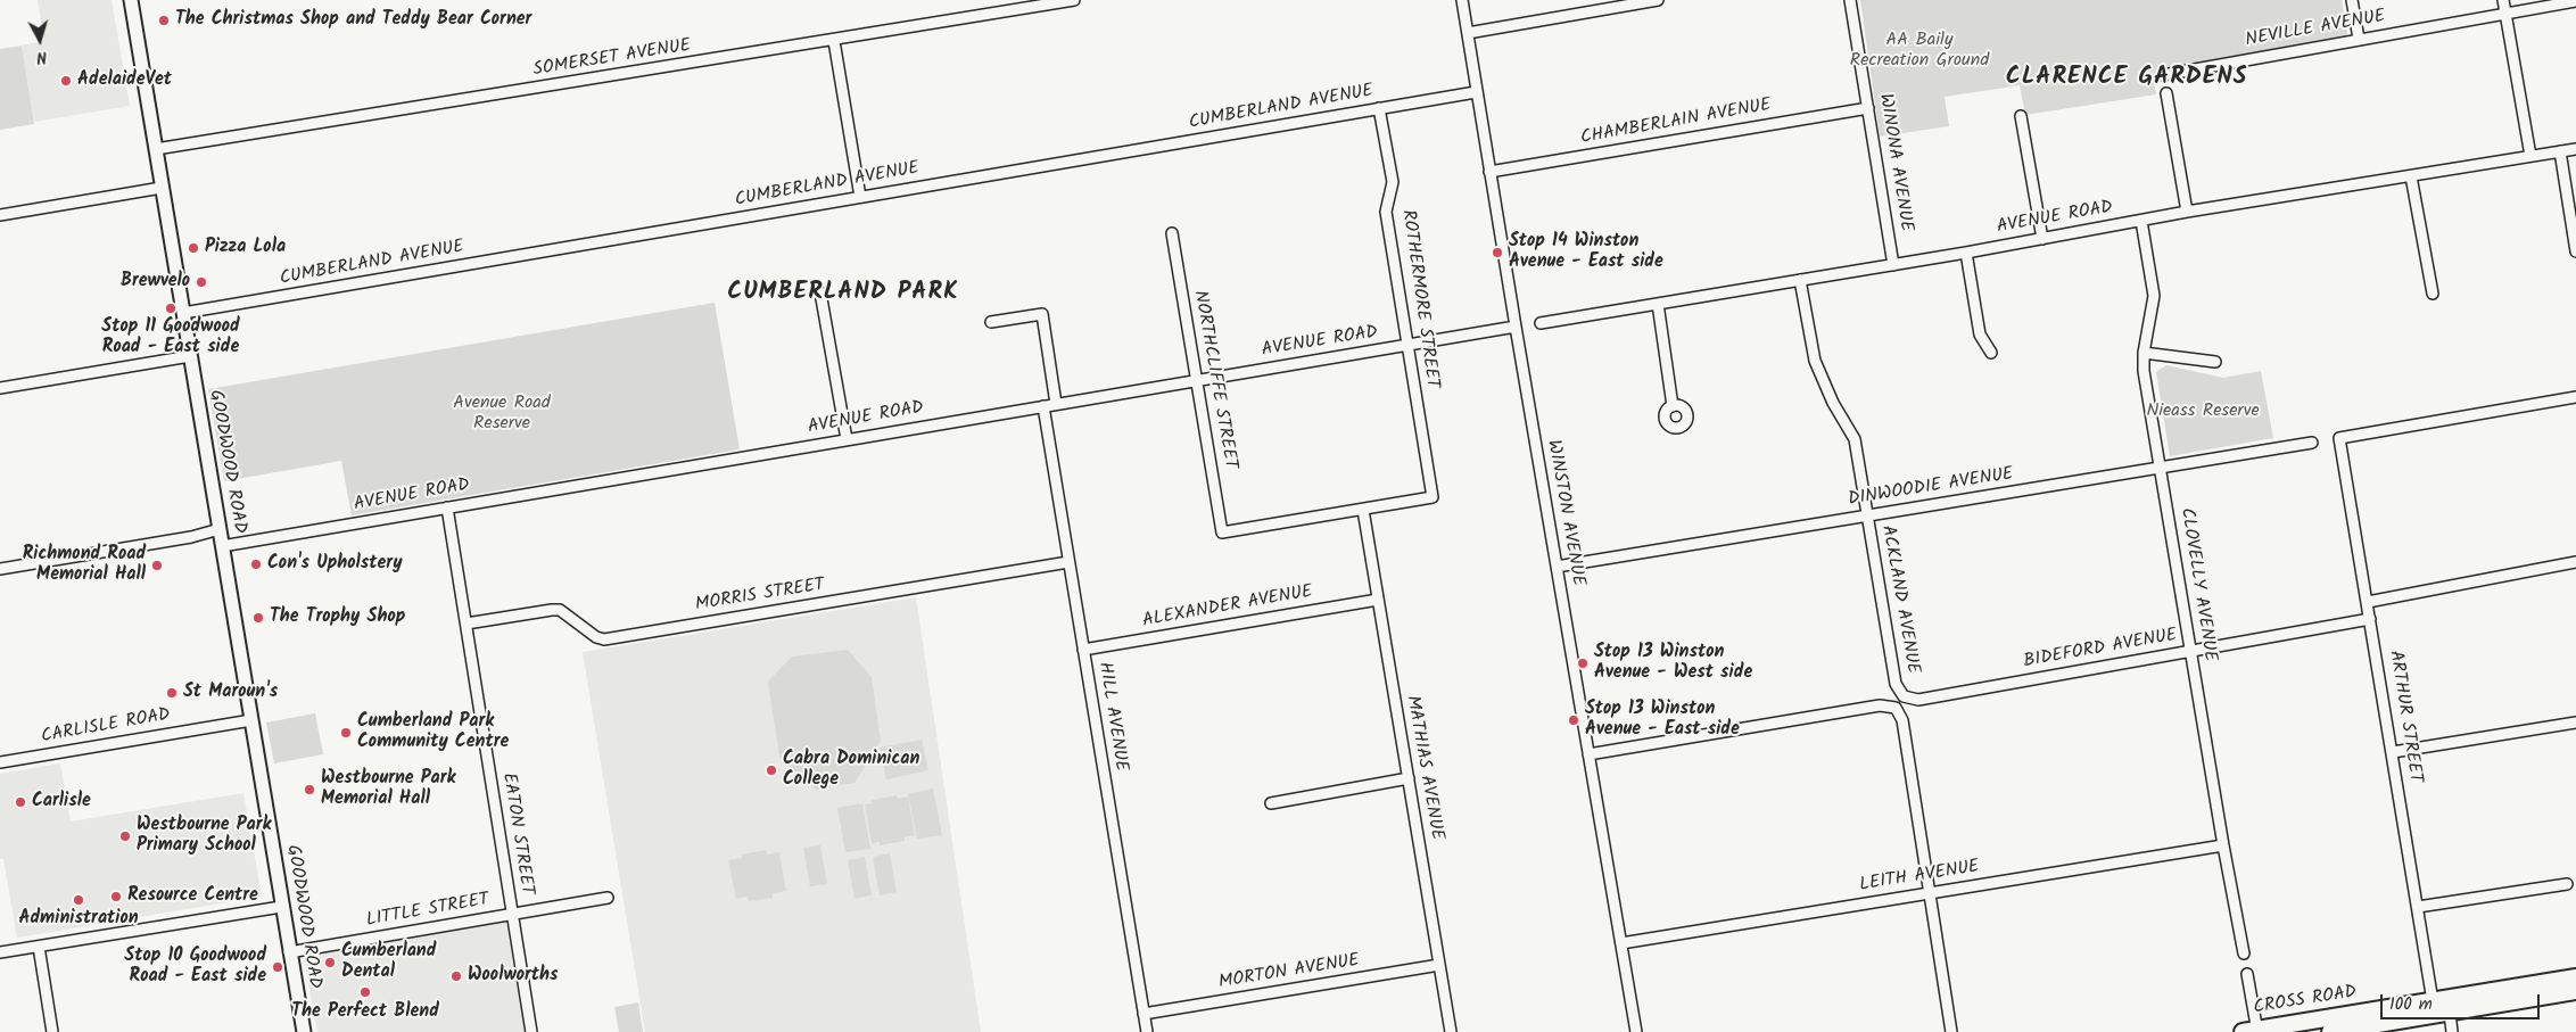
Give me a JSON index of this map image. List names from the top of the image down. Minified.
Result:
{"streets":{"highway":["CROSS ROAD"],"main road":["GOODWOOD ROAD"],"street":["NEVILLE AVENUE","SOMERSET AVENUE","CUMBERLAND AVENUE","CHAMBERLAIN AVENUE","WINONA AVENUE","AVENUE ROAD","ROTHERMORE STREET","NORTHCLIFFE STREET","DINWOODIE AVENUE","WINSTON AVENUE","CLOVELLY AVENUE","MORRIS STREET","ACKLAND AVENUE","ALEXANDER AVENUE","BIDEFORD AVENUE","HILL AVENUE","ARTHUR STREET","CARLISLE ROAD","MATHIAS AVENUE","EATON STREET","LEITH AVENUE","LITTLE STREET","MORTON AVENUE"]},"crossings":[["SOMERSET AVENUE","GOODWOOD ROAD"],["CUMBERLAND AVENUE","ROTHERMORE STREET"],["CUMBERLAND AVENUE","GOODWOOD ROAD"],["CUMBERLAND AVENUE","WINSTON AVENUE"],["CHAMBERLAIN AVENUE","WINONA AVENUE"],["CHAMBERLAIN AVENUE","WINSTON AVENUE"],["WINONA AVENUE","AVENUE ROAD"],["AVENUE ROAD","ROTHERMORE STREET"],["AVENUE ROAD","NORTHCLIFFE STREET"],["AVENUE ROAD","GOODWOOD ROAD"],["AVENUE ROAD","WINSTON AVENUE"],["AVENUE ROAD","CLOVELLY AVENUE"],["AVENUE ROAD","ACKLAND AVENUE"],["AVENUE ROAD","HILL AVENUE"],["AVENUE ROAD","EATON STREET"],["ROTHERMORE STREET","NORTHCLIFFE STREET"],["ROTHERMORE STREET","MATHIAS AVENUE"],["NORTHCLIFFE STREET","MATHIAS AVENUE"],["GOODWOOD ROAD","CARLISLE ROAD"],["GOODWOOD ROAD","LITTLE STREET"],["DINWOODIE AVENUE","WINSTON AVENUE"],["DINWOODIE AVENUE","CLOVELLY AVENUE"],["DINWOODIE AVENUE","ACKLAND AVENUE"],["WINSTON AVENUE","LEITH AVENUE"],["CLOVELLY AVENUE","BIDEFORD AVENUE"],["CLOVELLY AVENUE","LEITH AVENUE"],["MORRIS STREET","HILL AVENUE"],["MORRIS STREET","EATON STREET"],["ACKLAND AVENUE","BIDEFORD AVENUE"],["ALEXANDER AVENUE","HILL AVENUE"],["ALEXANDER AVENUE","MATHIAS AVENUE"],["BIDEFORD AVENUE","ARTHUR STREET"],["HILL AVENUE","MORTON AVENUE"],["ARTHUR STREET","CROSS ROAD"],["MATHIAS AVENUE","MORTON AVENUE"],["EATON STREET","LITTLE STREET"]],"districts":["CLARENCE GARDENS","CUMBERLAND PARK"],"parks":["AA Baily Recreation Ground","Avenue Road Reserve","Nieass Reserve"],"places":["The Christmas Shop and Teddy Bear Corner","AdelaideVet","Pizza Lola","Stop 14 Winston Avenue - East side","Brewvelo","Stop 11 Goodwood Road - East side","Con's Upholstery","Richmond Road Memorial Hall","The Trophy Shop","Stop 13 Winston Avenue - West side","St Maroun's","Stop 13 Winston Avenue - East side","Cumberland Park Community Centre","Cabra Dominican College","Westbourne Park Memorial Hall","Carlisle","Westbourne Park Primary School","Resource Centre","Administration","Cumberland Dental","Stop 10 Goodwood Road - East side","Woolworths","The Perfect Blend"],"scale_bar":"100 m","north":"bottom"}
